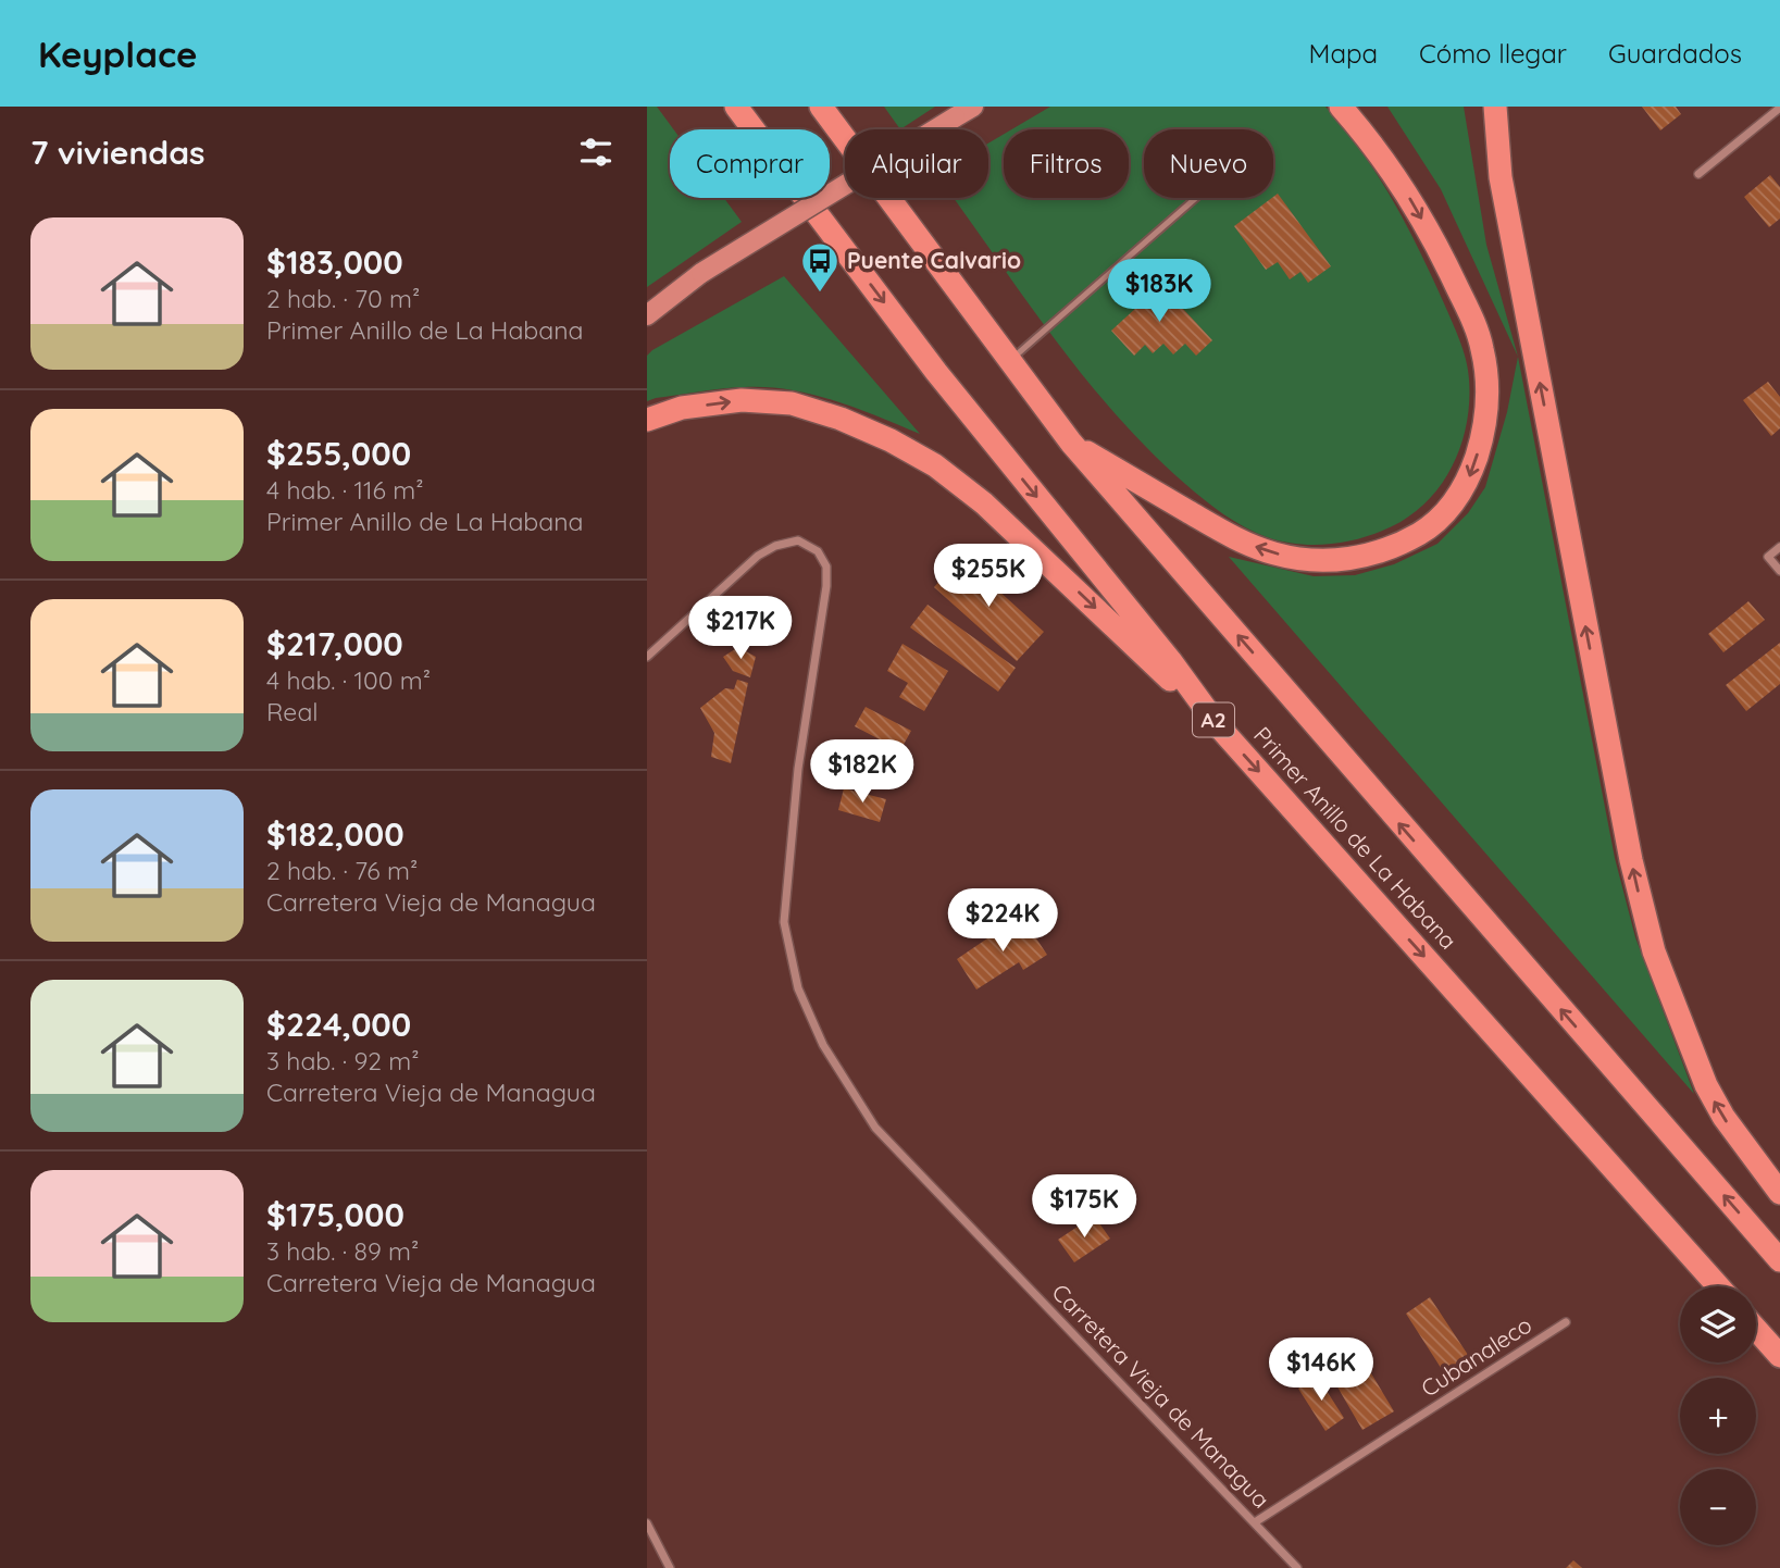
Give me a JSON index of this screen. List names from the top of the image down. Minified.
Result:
{"streets":{"highway":["A2","Primer Anillo de La Habana"],"street":["Cubanaleco","Carretera Vieja de Managua"]},"crossings":[["Cubanaleco","Carretera Vieja de Managua"]],"places":{"bus stop":["Puente Calvario"]},"page":{"header":"Keyplace","nav":["Mapa","Cómo llegar","Guardados"],"heading":"7 viviendas","chip":["Comprar","Alquilar","Filtros","Nuevo"],"list":[{"name":"$183,000","note":"2 hab. · 70 m² · Primer Anillo de La Habana"},{"name":"$255,000","note":"4 hab. · 116 m² · Primer Anillo de La Habana"},{"name":"$217,000","note":"4 hab. · 100 m² · Real"},{"name":"$182,000","note":"2 hab. · 76 m² · Carretera Vieja de Managua"},{"name":"$224,000","note":"3 hab. · 92 m² · Carretera Vieja de Managua"},{"name":"$175,000","note":"3 hab. · 89 m² · Carretera Vieja de Managua"}],"price":["$183K","$255K","$217K","$182K","$224K","$175K","$146K"],"map_buttons":["+","−"]}}
